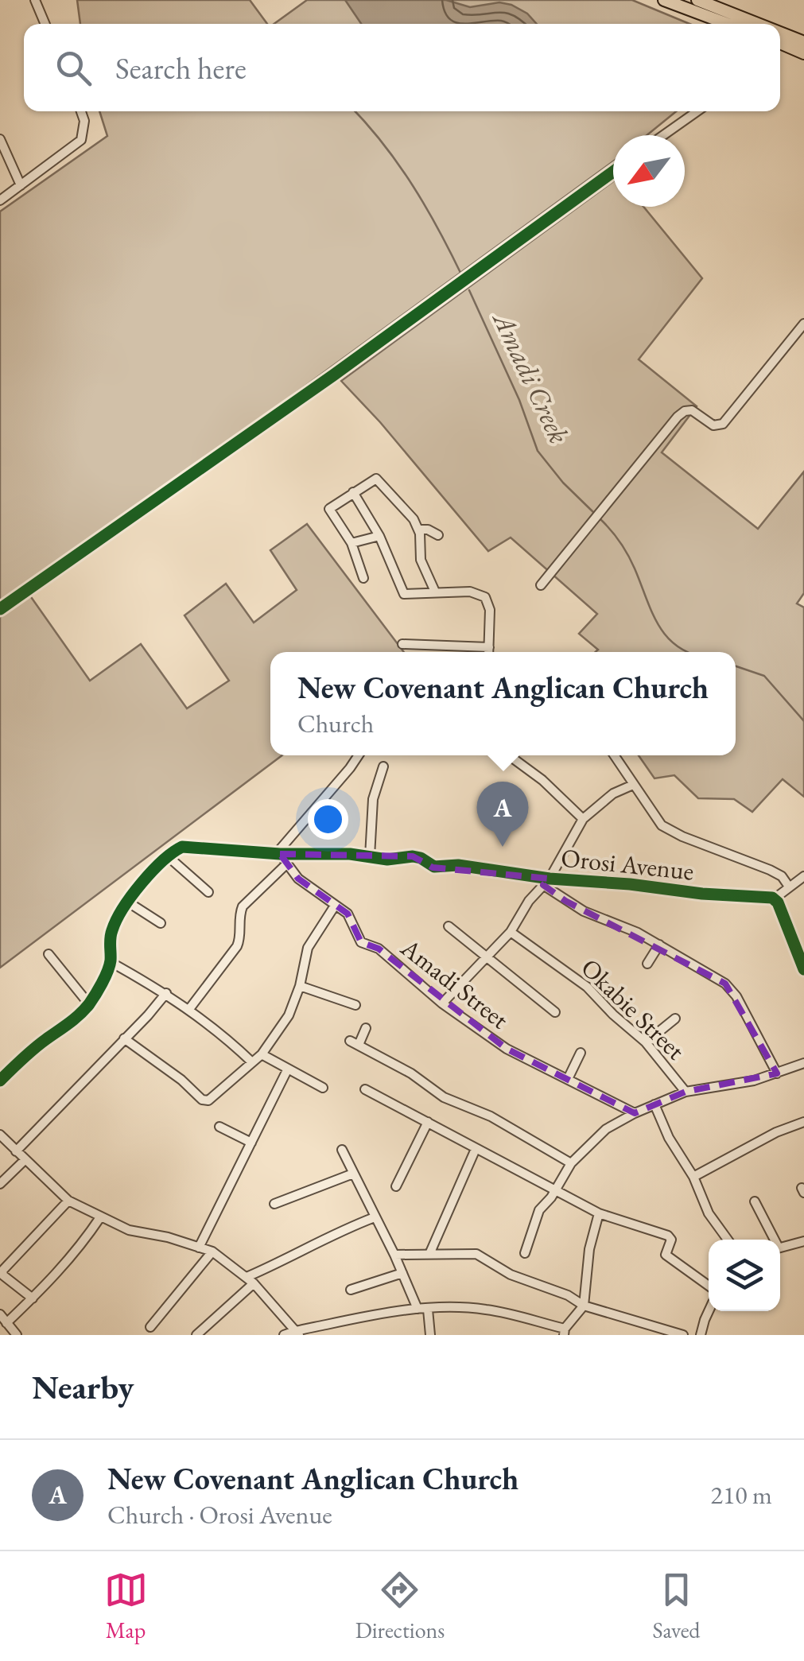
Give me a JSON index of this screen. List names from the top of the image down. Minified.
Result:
{"streets":{"street":["Orosi Avenue","Amadi Street","Okabie Street"]},"crossings":[["Orosi Avenue","Amadi Street"]],"water":["Amadi Creek"],"north":"bottom left","page":{"search":"Search here","popup":["New Covenant Anglican Church","Church"],"pins":"A","heading":"Nearby","list":[{"mark":"A","name":"New Covenant Anglican Church","note":"Church · Orosi Avenue","value":"210 m"}],"nav":["Map","Directions","Saved"]}}
